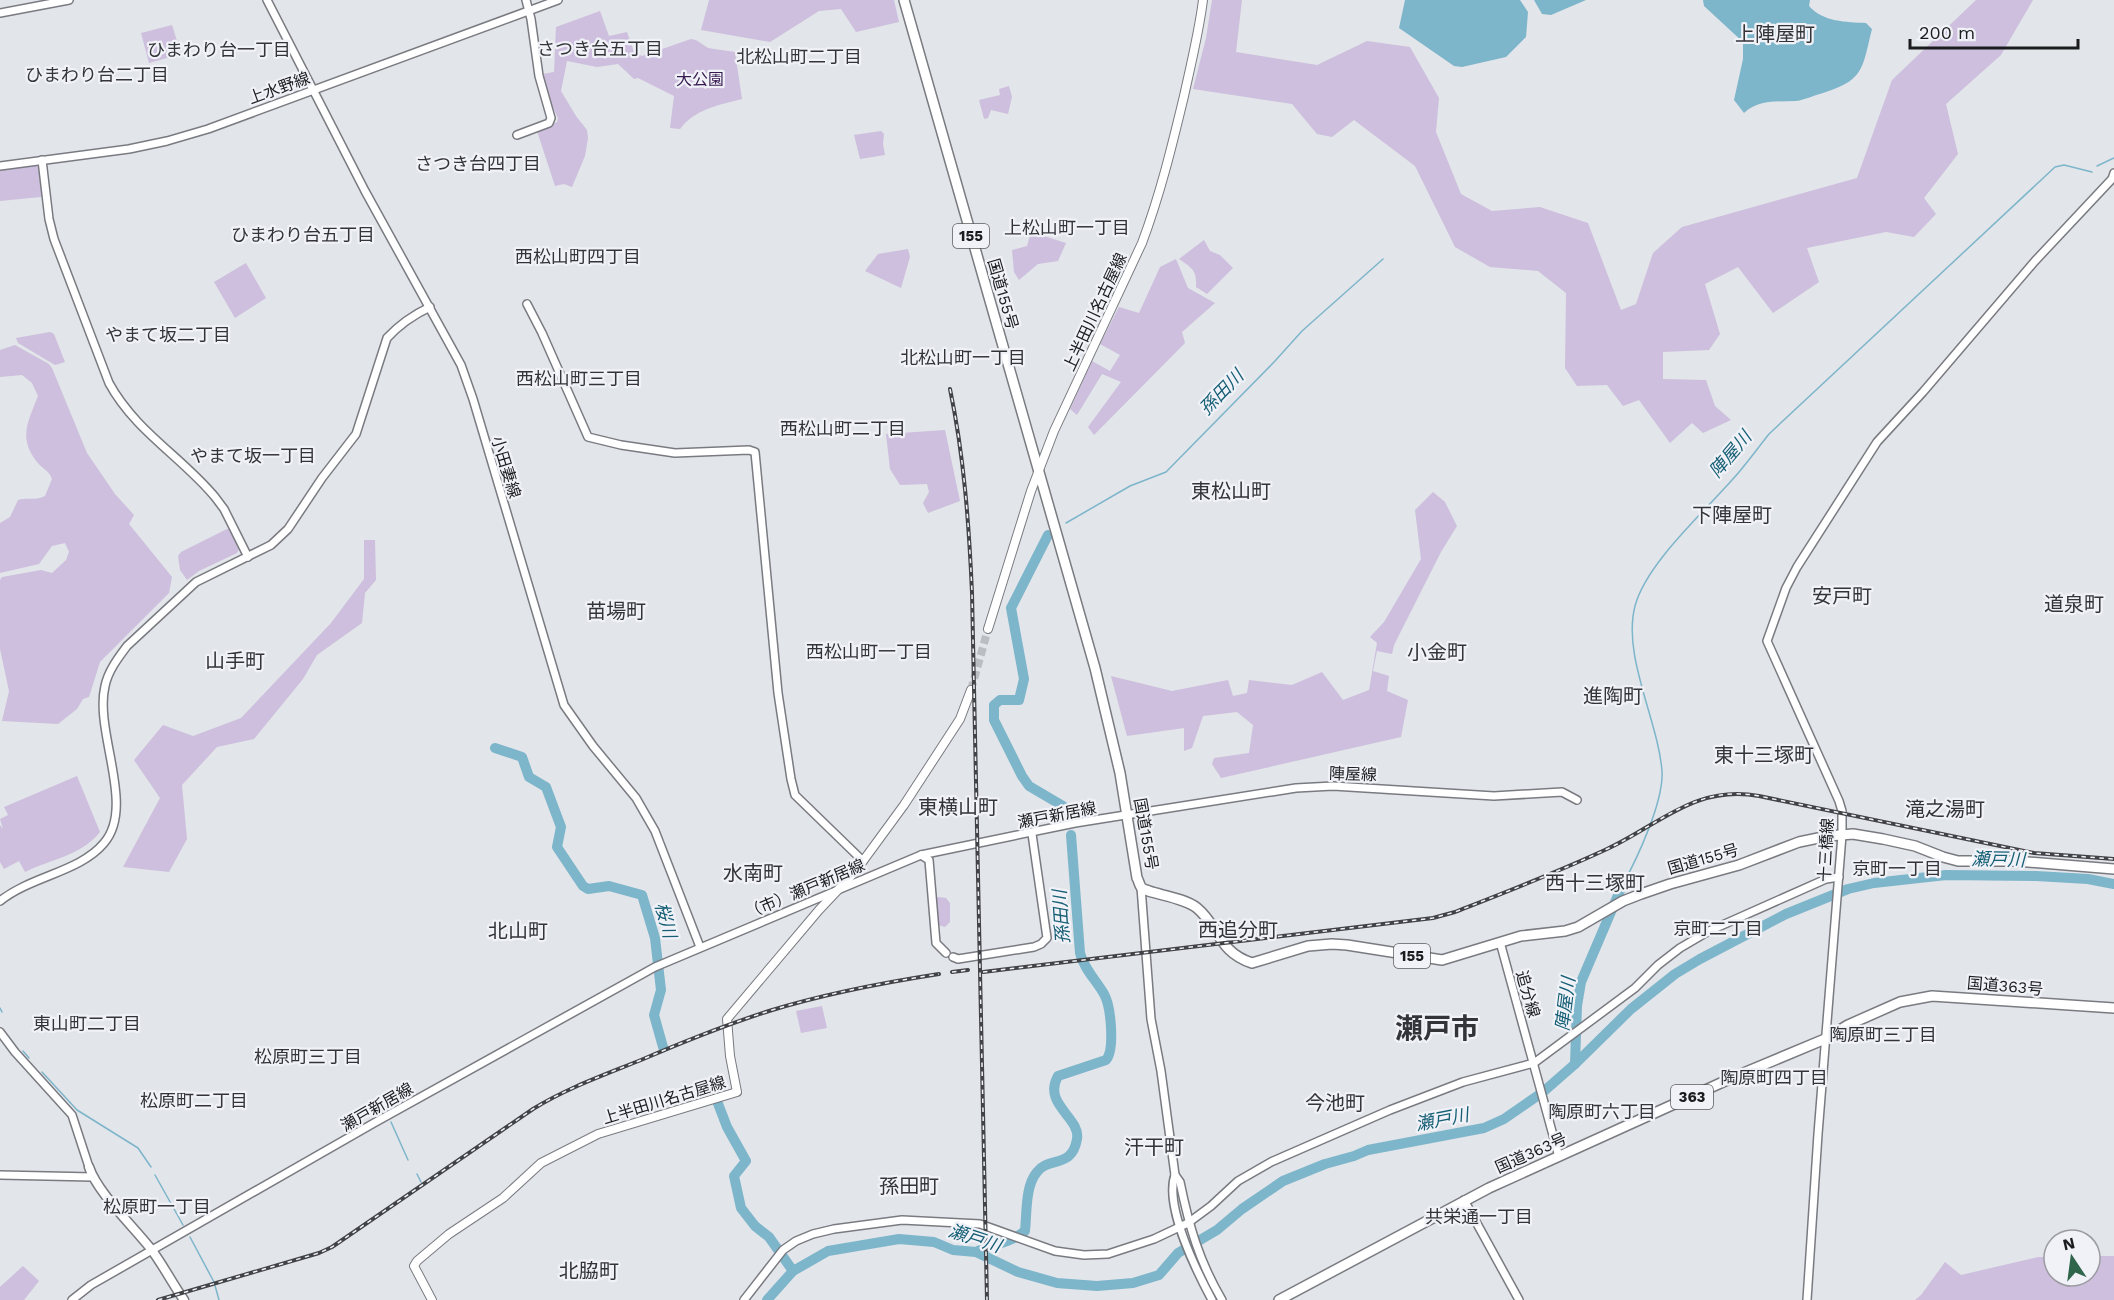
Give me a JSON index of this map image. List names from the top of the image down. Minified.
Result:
{"streets":{"highway":["155","国道155号","国道363号","363"],"main road":["上半田川名古屋線"],"street":["上水野線","小田妻線","陣屋線","瀬戸新居線","十三橋線","（市）瀬戸新居線","追分線"]},"crossings":[["上水野線","小田妻線"],["国道155号","上半田川名古屋線"],["国道155号","陣屋線"],["国道155号","瀬戸新居線"],["国道155号","十三橋線"],["国道155号","追分線"],["上半田川名古屋線","（市）瀬戸新居線"],["小田妻線","瀬戸新居線"],["小田妻線","（市）瀬戸新居線"],["陣屋線","瀬戸新居線"],["瀬戸新居線","（市）瀬戸新居線"],["十三橋線","国道363号"],["国道363号","追分線"]],"districts":["上陣屋町","さつき台五丁目","ひまわり台一丁目","北松山町二丁目","ひまわり台二丁目","さつき台四丁目","上松山町一丁目","ひまわり台五丁目","西松山町四丁目","やまて坂二丁目","北松山町一丁目","西松山町三丁目","西松山町二丁目","やまて坂一丁目","東松山町","下陣屋町","安戸町","道泉町","苗場町","西松山町一丁目","小金町","山手町","進陶町","東十三塚町","東横山町","滝之湯町","京町一丁目","水南町","西十三塚町","京町二丁目","西追分町","北山町","東山町二丁目","瀬戸市","陶原町三丁目","松原町三丁目","陶原町四丁目","松原町二丁目","今池町","陶原町六丁目","汗干町","孫田町","松原町一丁目","共栄通一丁目","北脇町"],"water":["孫田川","陣屋川","瀬戸川","桜川"],"parks":["大公園"],"scale_bar":"200 m","north":"top"}
